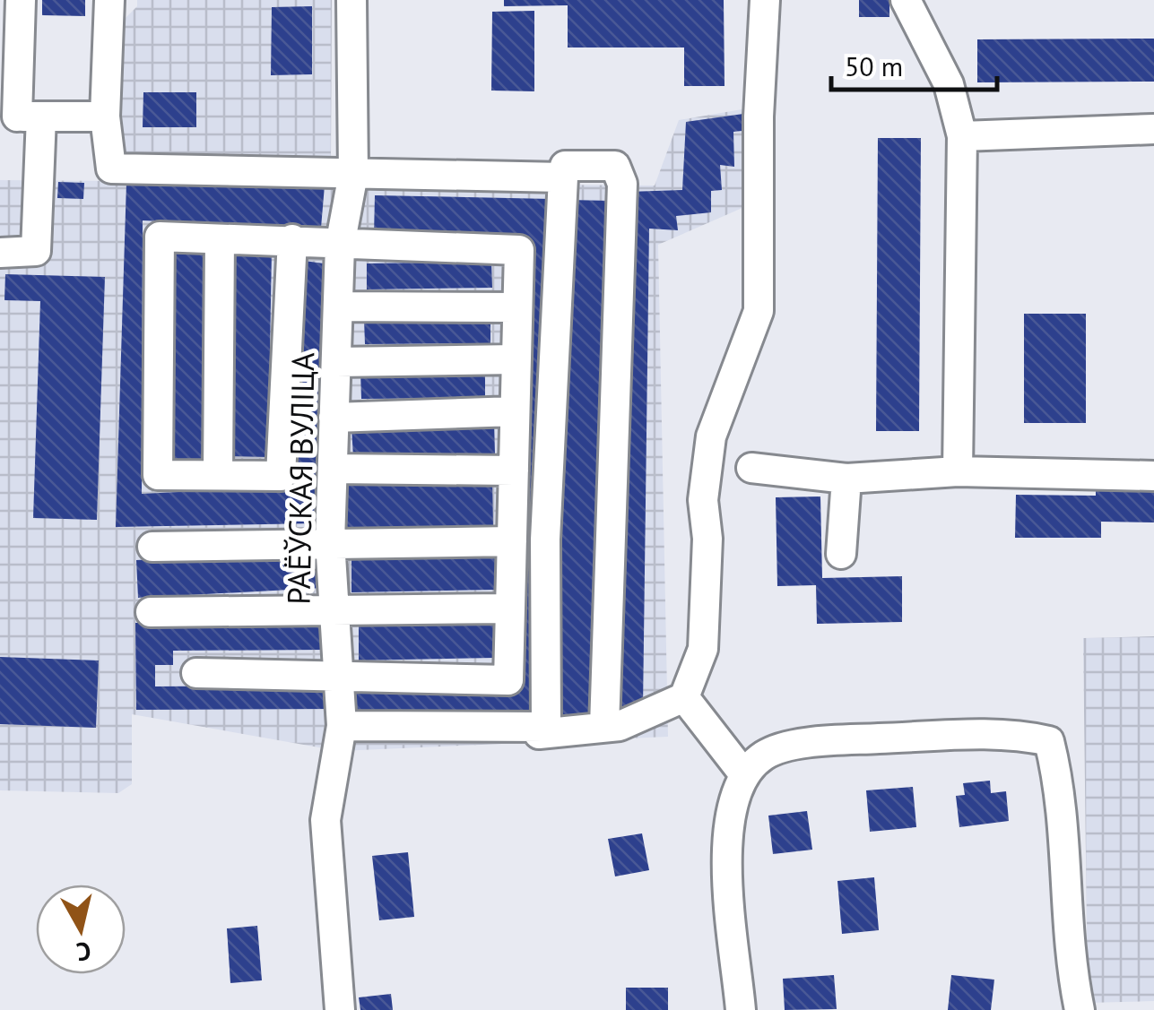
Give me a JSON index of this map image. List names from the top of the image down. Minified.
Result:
{"streets":{"street":["РАЁЎСКАЯ ВУЛІЦА"]},"scale_bar":"50 m","north":"bottom"}
